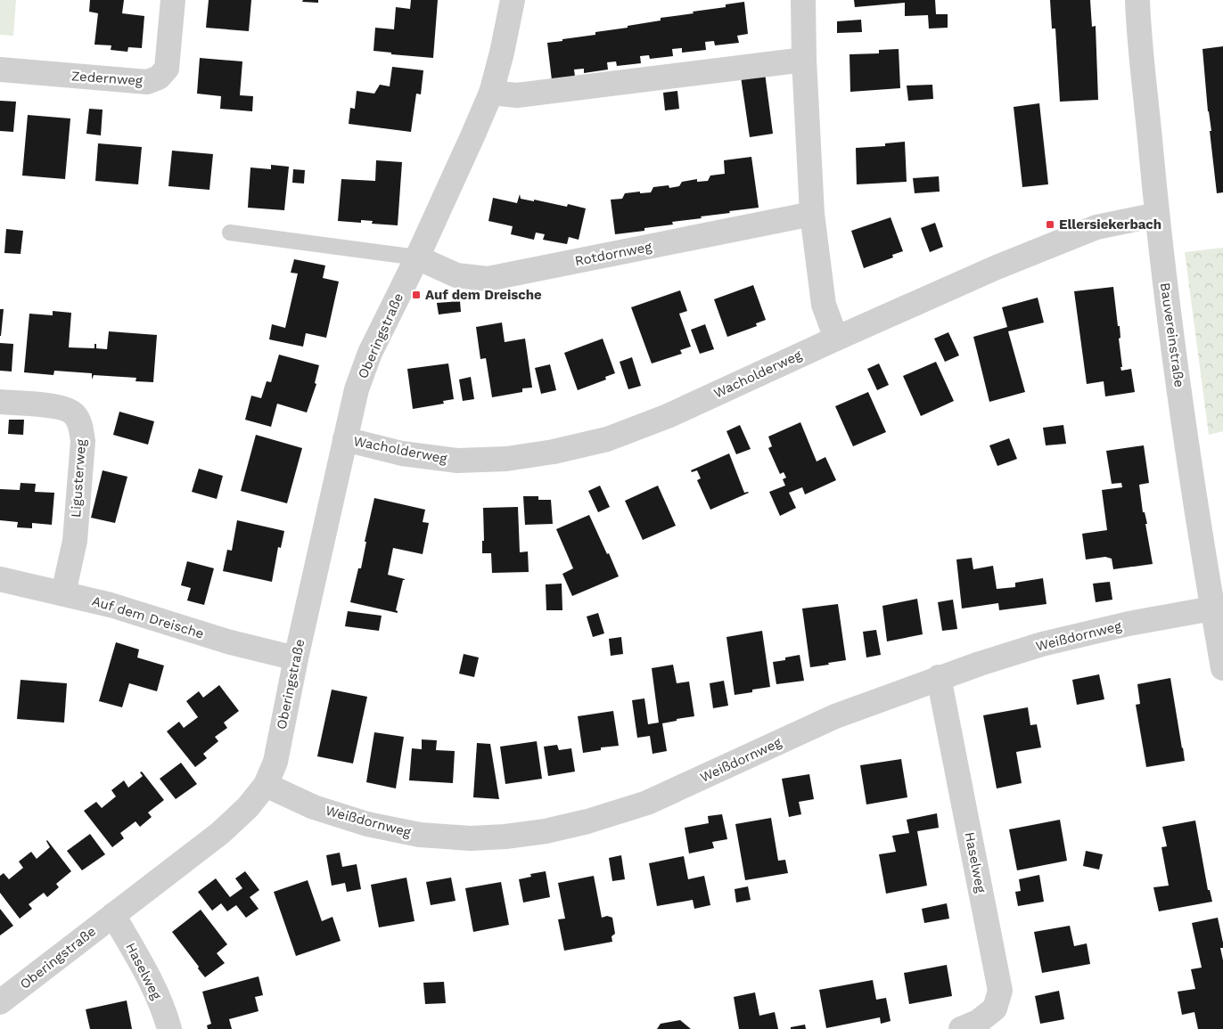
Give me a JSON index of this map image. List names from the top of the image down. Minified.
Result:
{"streets":{"street":["Zedernweg","Rotdornweg","Bauvereinstraße","Oberingstraße","Wacholderweg","Ligusterweg","Auf dem Dreische","Weißdornweg","Haselweg"]},"crossings":[["Rotdornweg","Oberingstraße"],["Bauvereinstraße","Wacholderweg"],["Bauvereinstraße","Weißdornweg"],["Oberingstraße","Wacholderweg"],["Oberingstraße","Auf dem Dreische"],["Oberingstraße","Weißdornweg"],["Oberingstraße","Haselweg"],["Ligusterweg","Auf dem Dreische"],["Weißdornweg","Haselweg"]],"places":{"transit":["Ellersiekerbach","Auf dem Dreische"]}}
